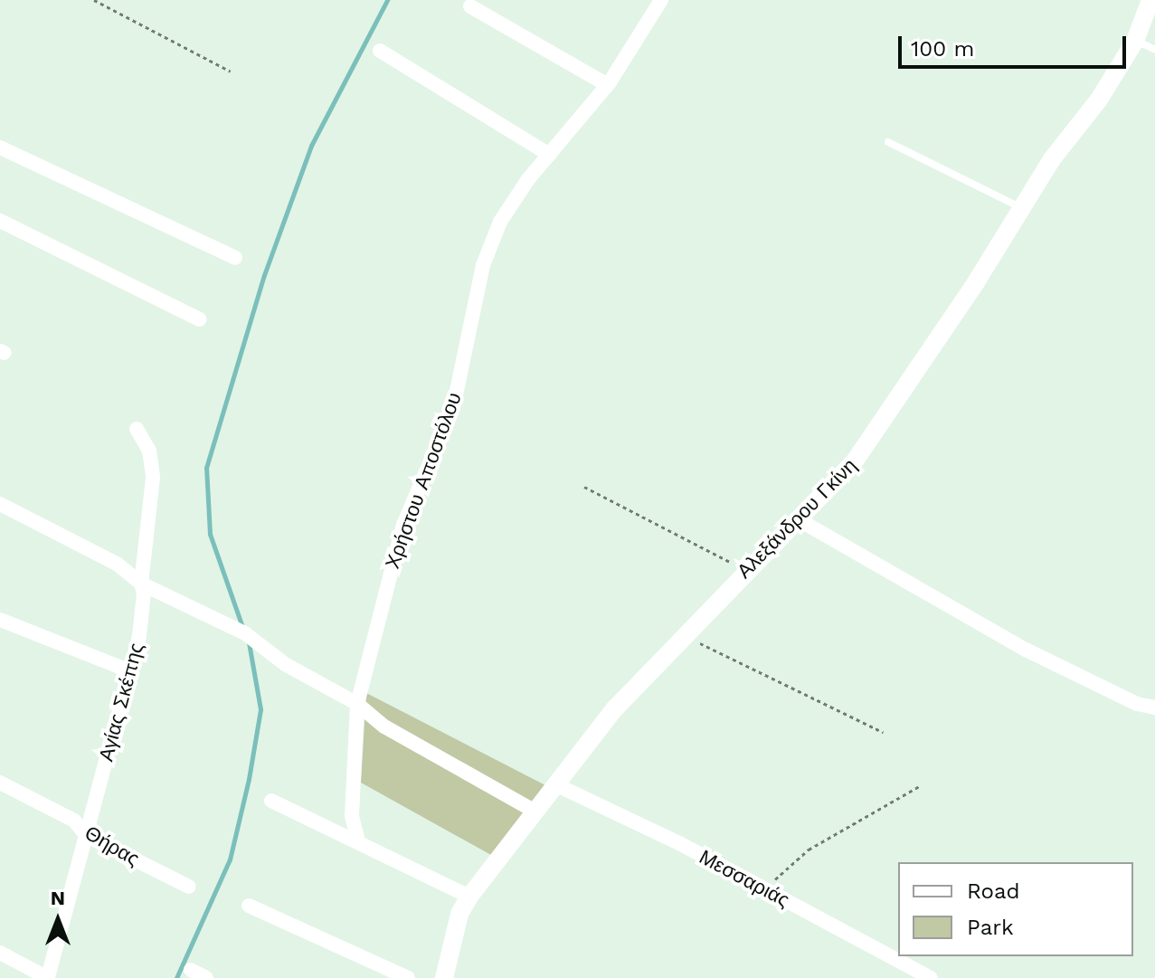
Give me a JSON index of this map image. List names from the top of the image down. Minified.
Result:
{"streets":{"street":["Χρήστου Αποστόλου","Αλεξάνδρου Γκίνη","Αγίας Σκέπης","Θήρας","Μεσσαριάς"]},"crossings":[["Αλεξάνδρου Γκίνη","Μεσσαριάς"],["Αγίας Σκέπης","Θήρας"]],"legend":["Road","Park"],"scale_bar":"100 m","north":"top"}
